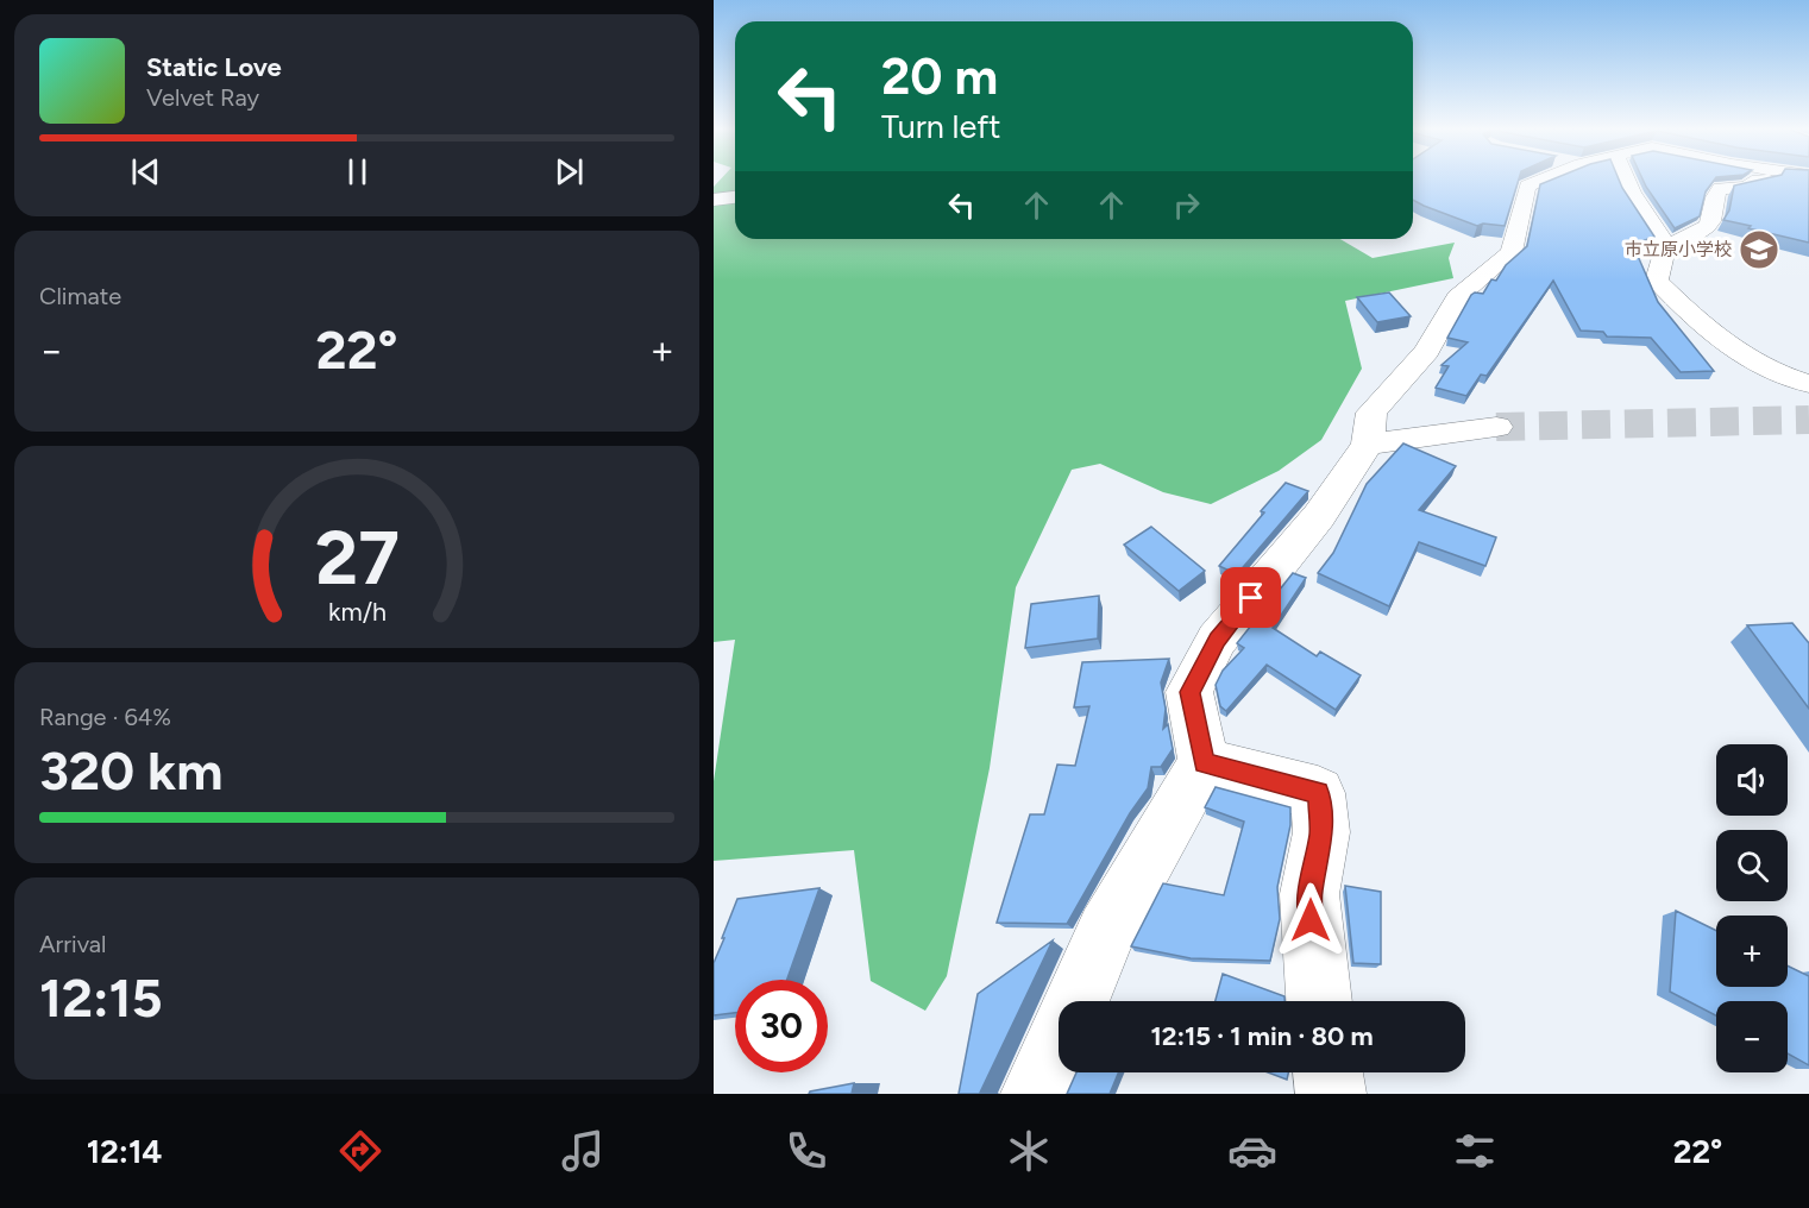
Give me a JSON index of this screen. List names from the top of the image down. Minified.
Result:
{"places":{"school or university":["市立原小学校"]},"page":{"turn":["20 m","Turn left"],"song":["Static Love","Velvet Ray"],"tile":["Climate",["Range · 64%","320 km"],["Arrival","12:15"]],"heat":["−","22°","+"],"map_buttons":["+","−"],"limit":"30","trip":"12:15 · 1 min · 80 m","tabs":["12:14","22°"],"gauge":["27","km/h"]}}
